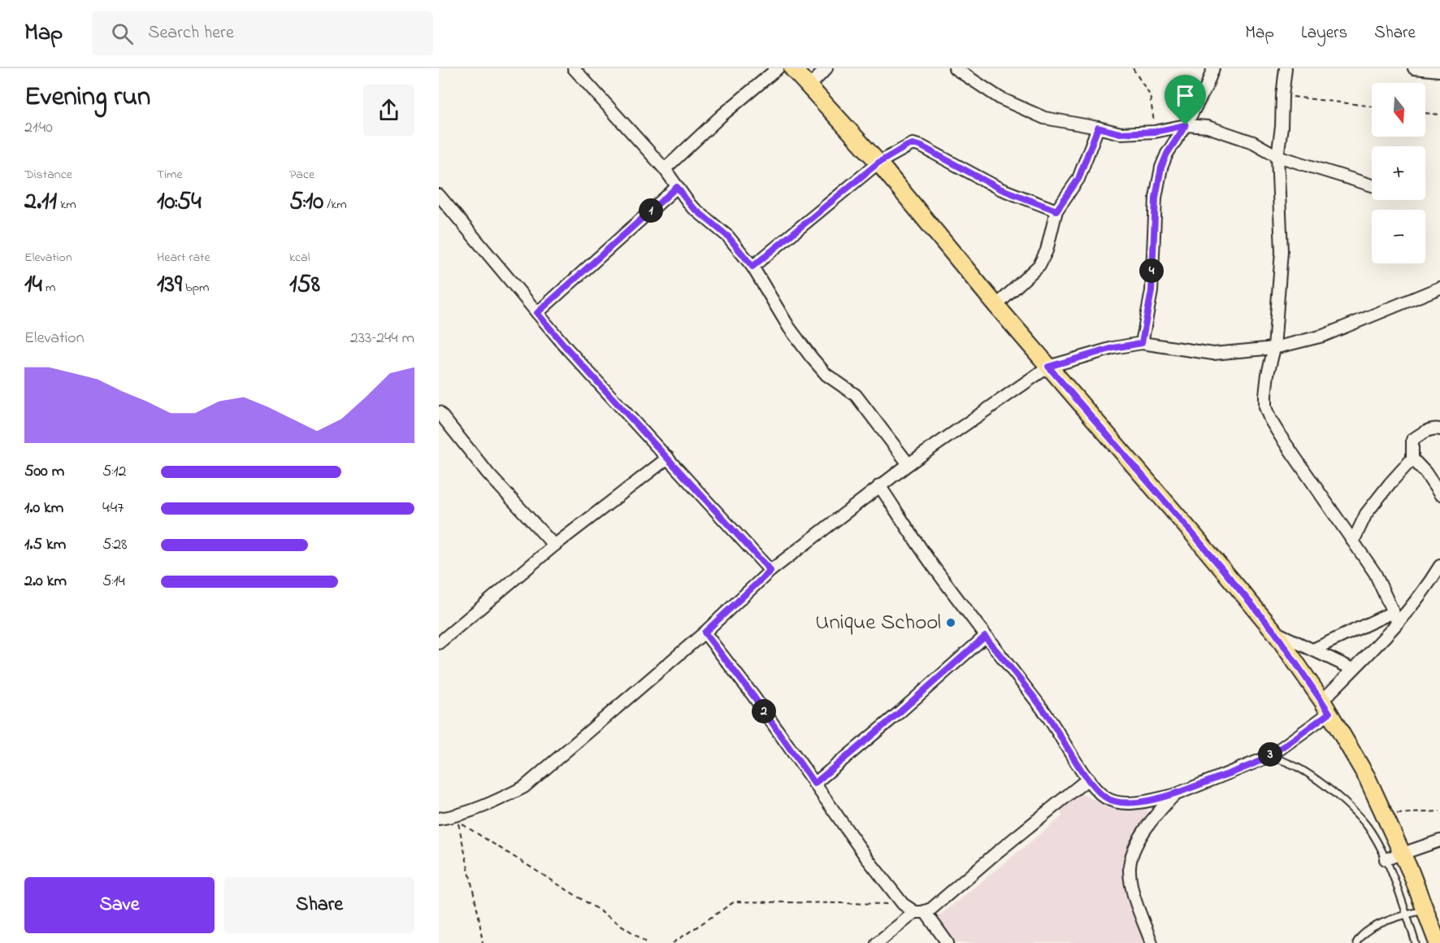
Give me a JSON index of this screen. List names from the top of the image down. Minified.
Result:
{"places":["Unique School"],"north":"bottom","page":{"header":"Map","search":"Search here","nav":["Map","Layers","Share"],"heading":["Evening run","21:40"],"map_buttons":["+","−"],"stats":[["Distance","2.11 km"],["Time","10:54"],["Pace","5:10 /km"],["Elevation","14 m"],["Heart rate","139 bpm"],["kcal","158"]],"pins":["1","4","2","3"],"chart":["Elevation","233–244 m"],"list":[{"name":"500 m","note":"5:12"},{"name":"1.0 km","note":"4:47"},{"name":"1.5 km","note":"5:28"},{"name":"2.0 km","note":"5:14"}],"buttons":["Save","Share"]}}
